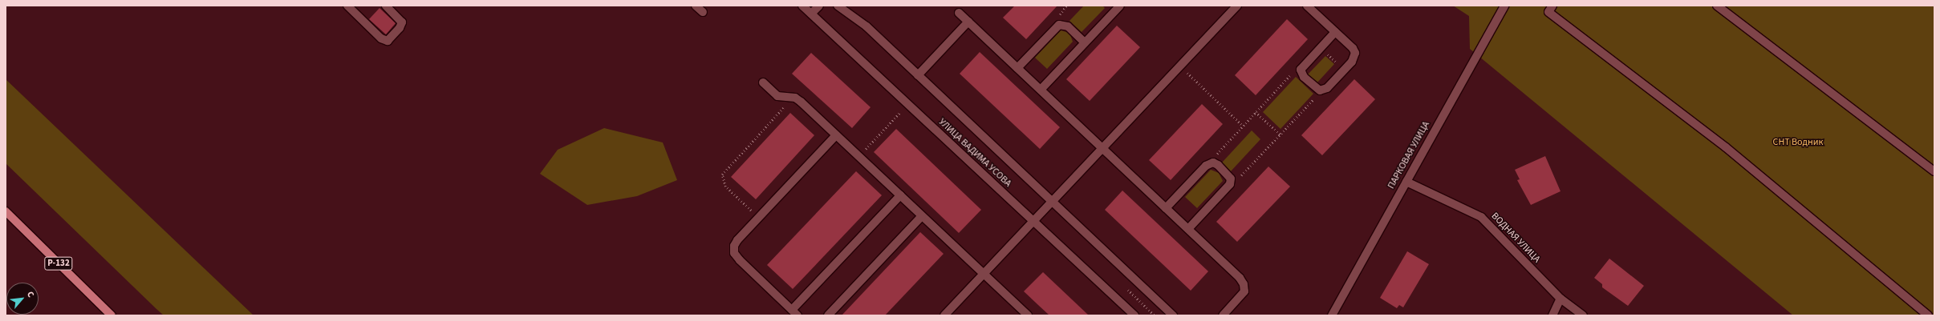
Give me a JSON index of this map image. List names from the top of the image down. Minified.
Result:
{"streets":{"main road":["Р-132"],"street":["УЛИЦА ВАДИМА УСОВА","ПАРКОВАЯ УЛИЦА","ВОДНАЯ УЛИЦА"]},"crossings":[["ПАРКОВАЯ УЛИЦА","ВОДНАЯ УЛИЦА"]],"parks":["СНТ Водник"],"north":"top right"}
